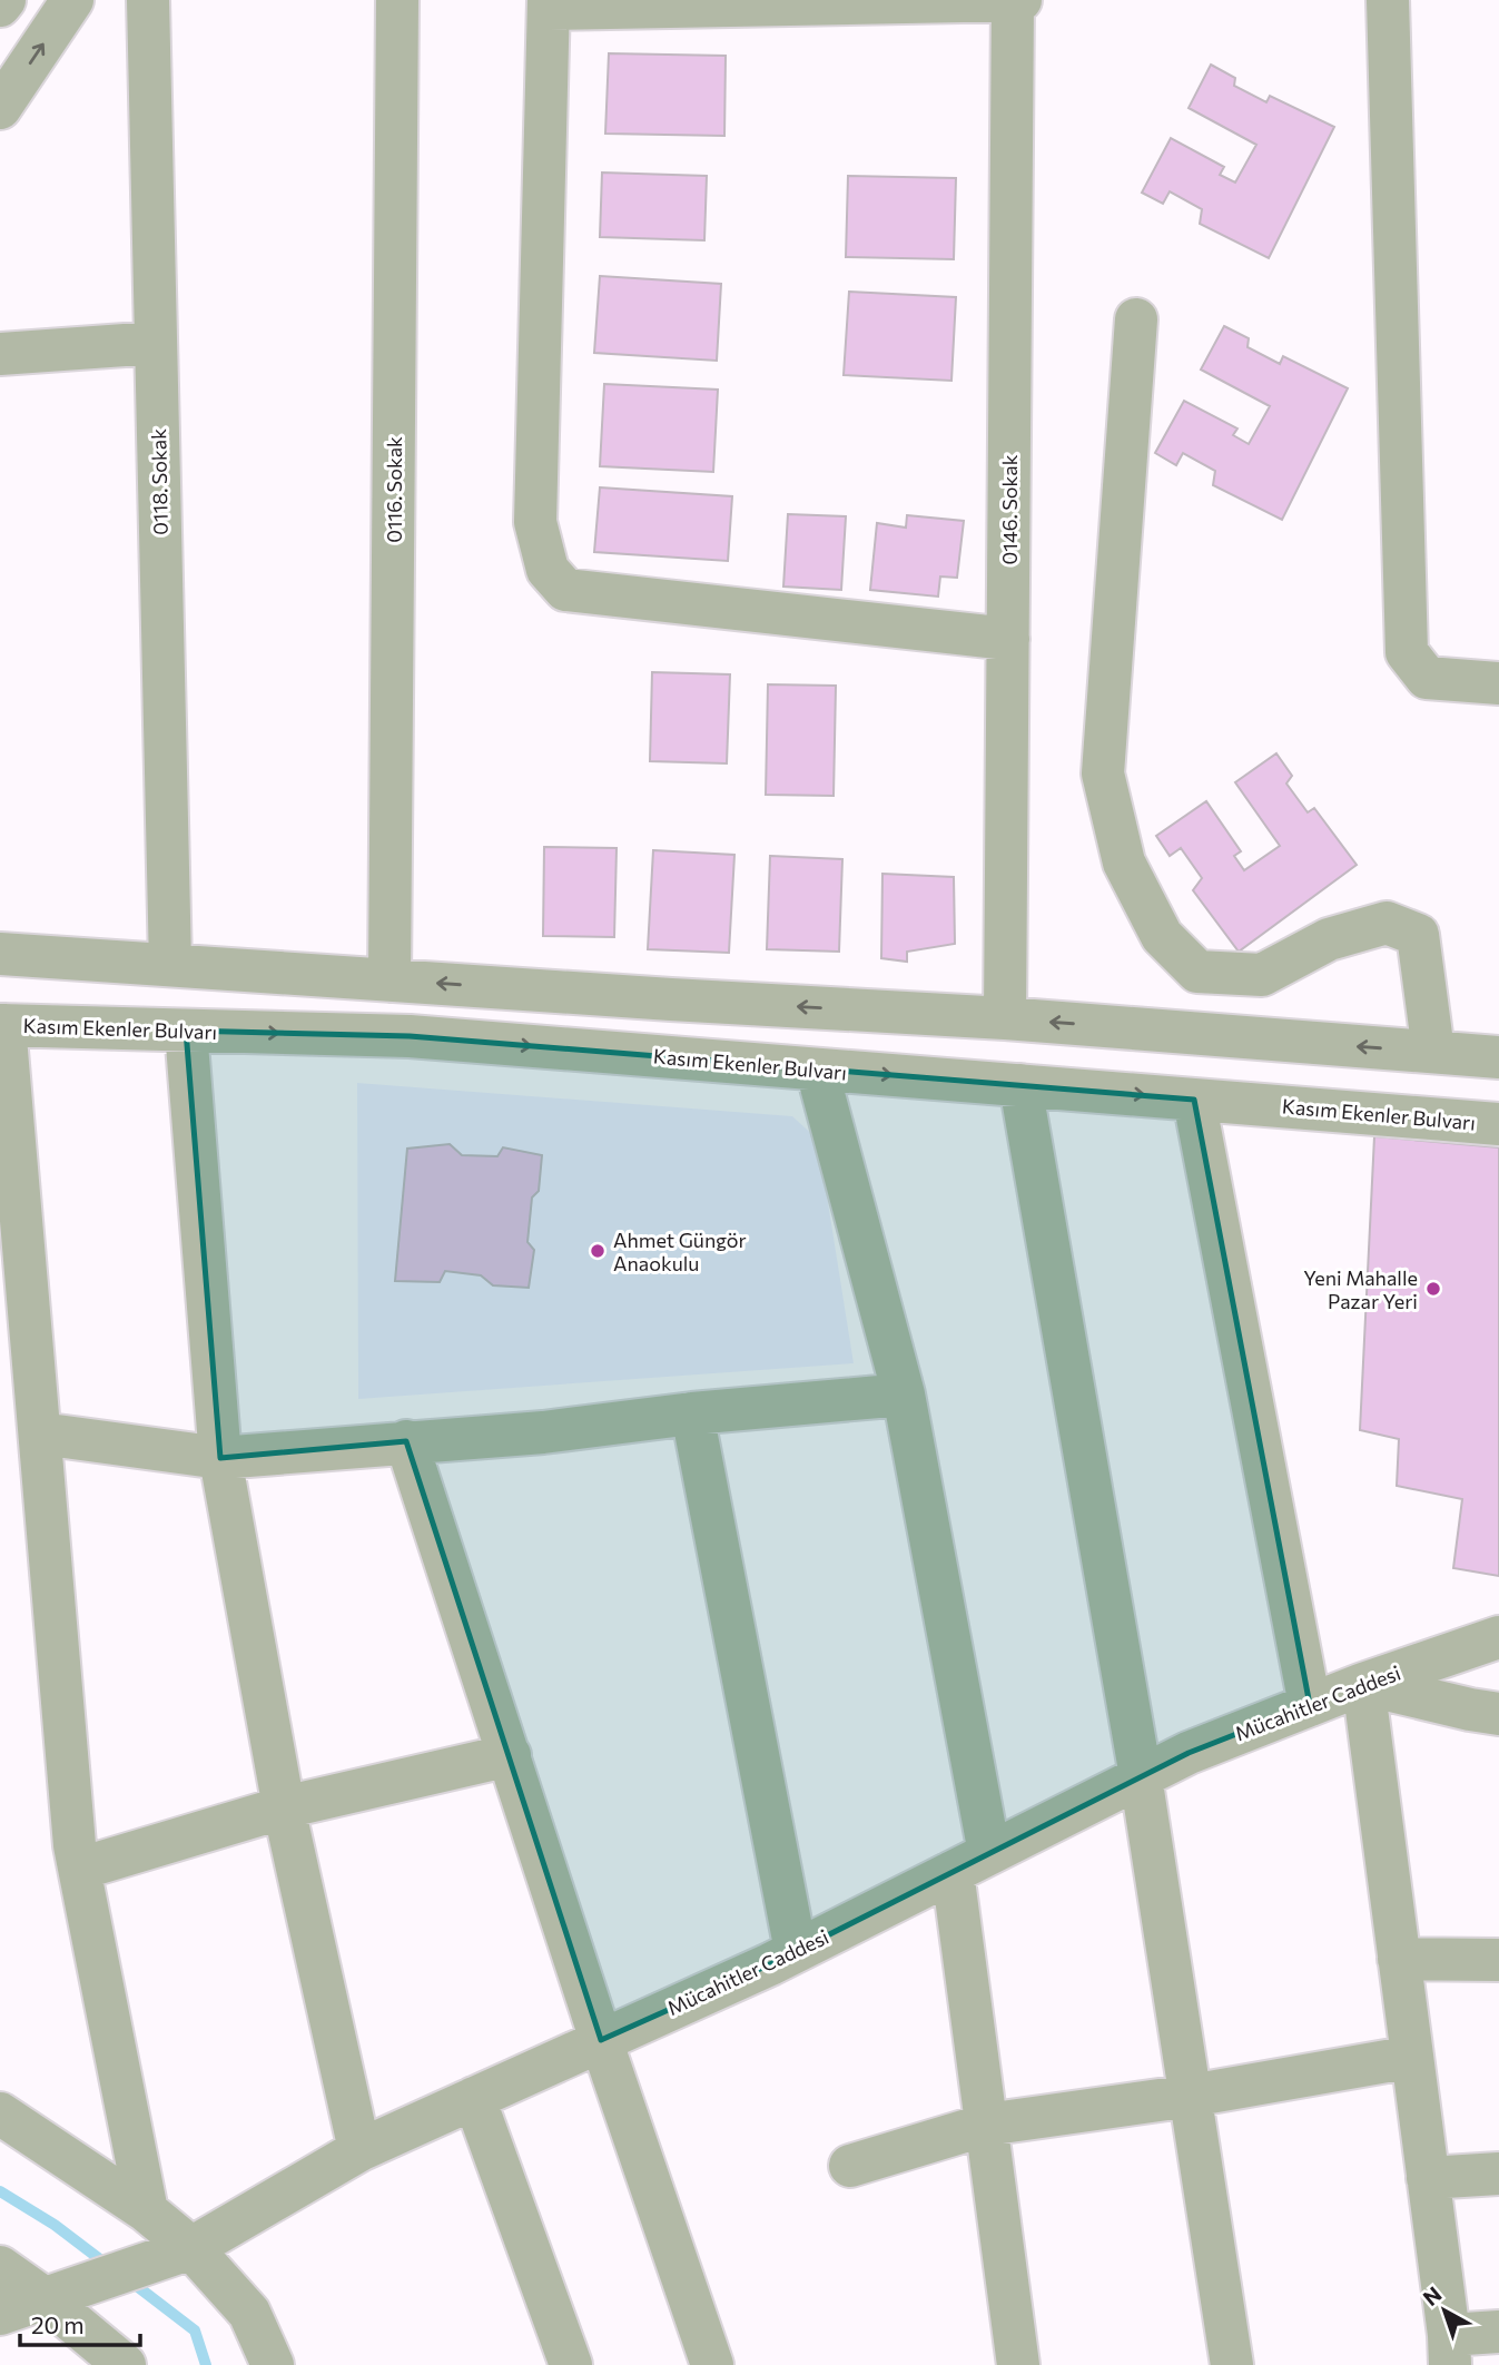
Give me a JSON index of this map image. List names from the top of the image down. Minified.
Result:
{"streets":{"street":["0118. Sokak","0116. Sokak","0146. Sokak","Kasım Ekenler Bulvarı","Mücahitler Caddesi"]},"places":["Ahmet Güngör Anaokulu","Yeni Mahalle Pazar Yeri"],"scale_bar":"20 m","north":"top left"}
